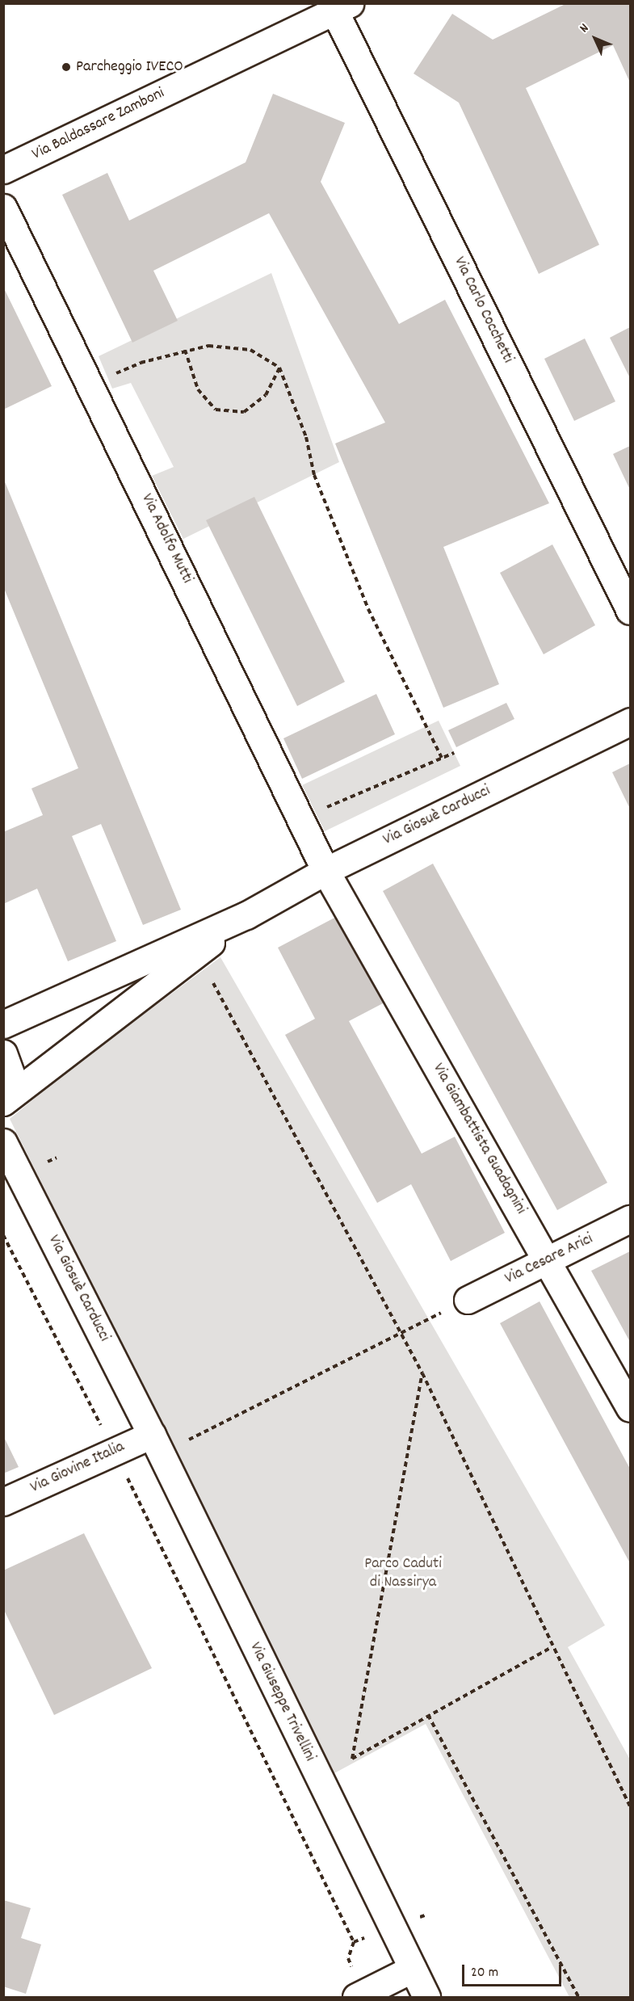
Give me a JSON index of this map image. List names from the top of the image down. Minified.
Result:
{"streets":{"street":["Via Baldassare Zamboni","Via Carlo Cocchetti","Via Adolfo Mutti","Via Giosuè Carducci","Via Giambattista Guadagnini","Via Cesare Arici","Via Giovine Italia","Via Giuseppe Trivellini"]},"crossings":[["Via Baldassare Zamboni","Via Carlo Cocchetti"],["Via Adolfo Mutti","Via Giosuè Carducci"],["Via Adolfo Mutti","Via Giambattista Guadagnini"],["Via Giosuè Carducci","Via Giambattista Guadagnini"],["Via Giosuè Carducci","Via Giovine Italia"],["Via Giosuè Carducci","Via Giuseppe Trivellini"],["Via Giambattista Guadagnini","Via Cesare Arici"],["Via Giovine Italia","Via Giuseppe Trivellini"]],"parks":["Parco Caduti di Nassirya"],"places":["Parcheggio IVECO"],"scale_bar":"20 m","north":"top left"}
